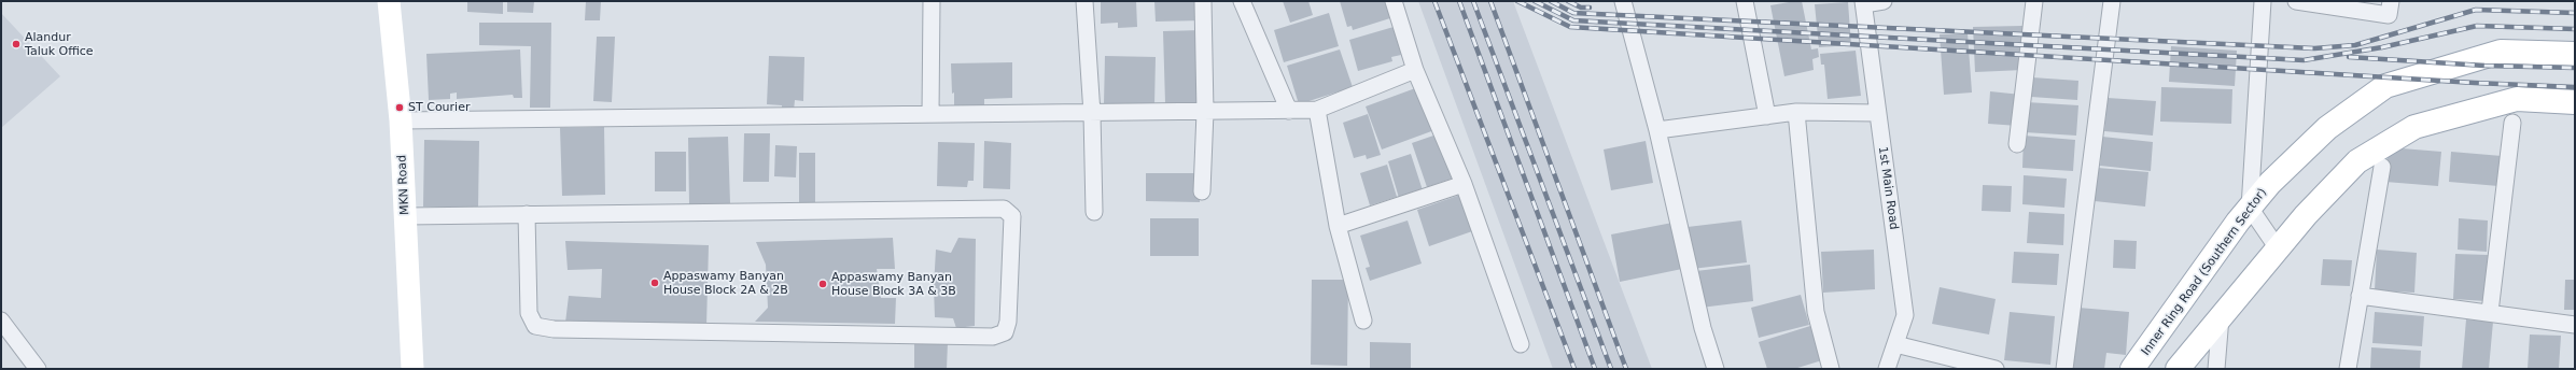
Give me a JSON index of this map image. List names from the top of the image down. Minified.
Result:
{"streets":{"main road":["Inner Ring Road (Southern Sector)"],"street":["MKN Road","1st Main Road"]},"places":["Alandur Taluk Office","ST Courier","Appaswamy Banyan House Block 2A & 2B","Appaswamy Banyan House Block 3A & 3B"]}
